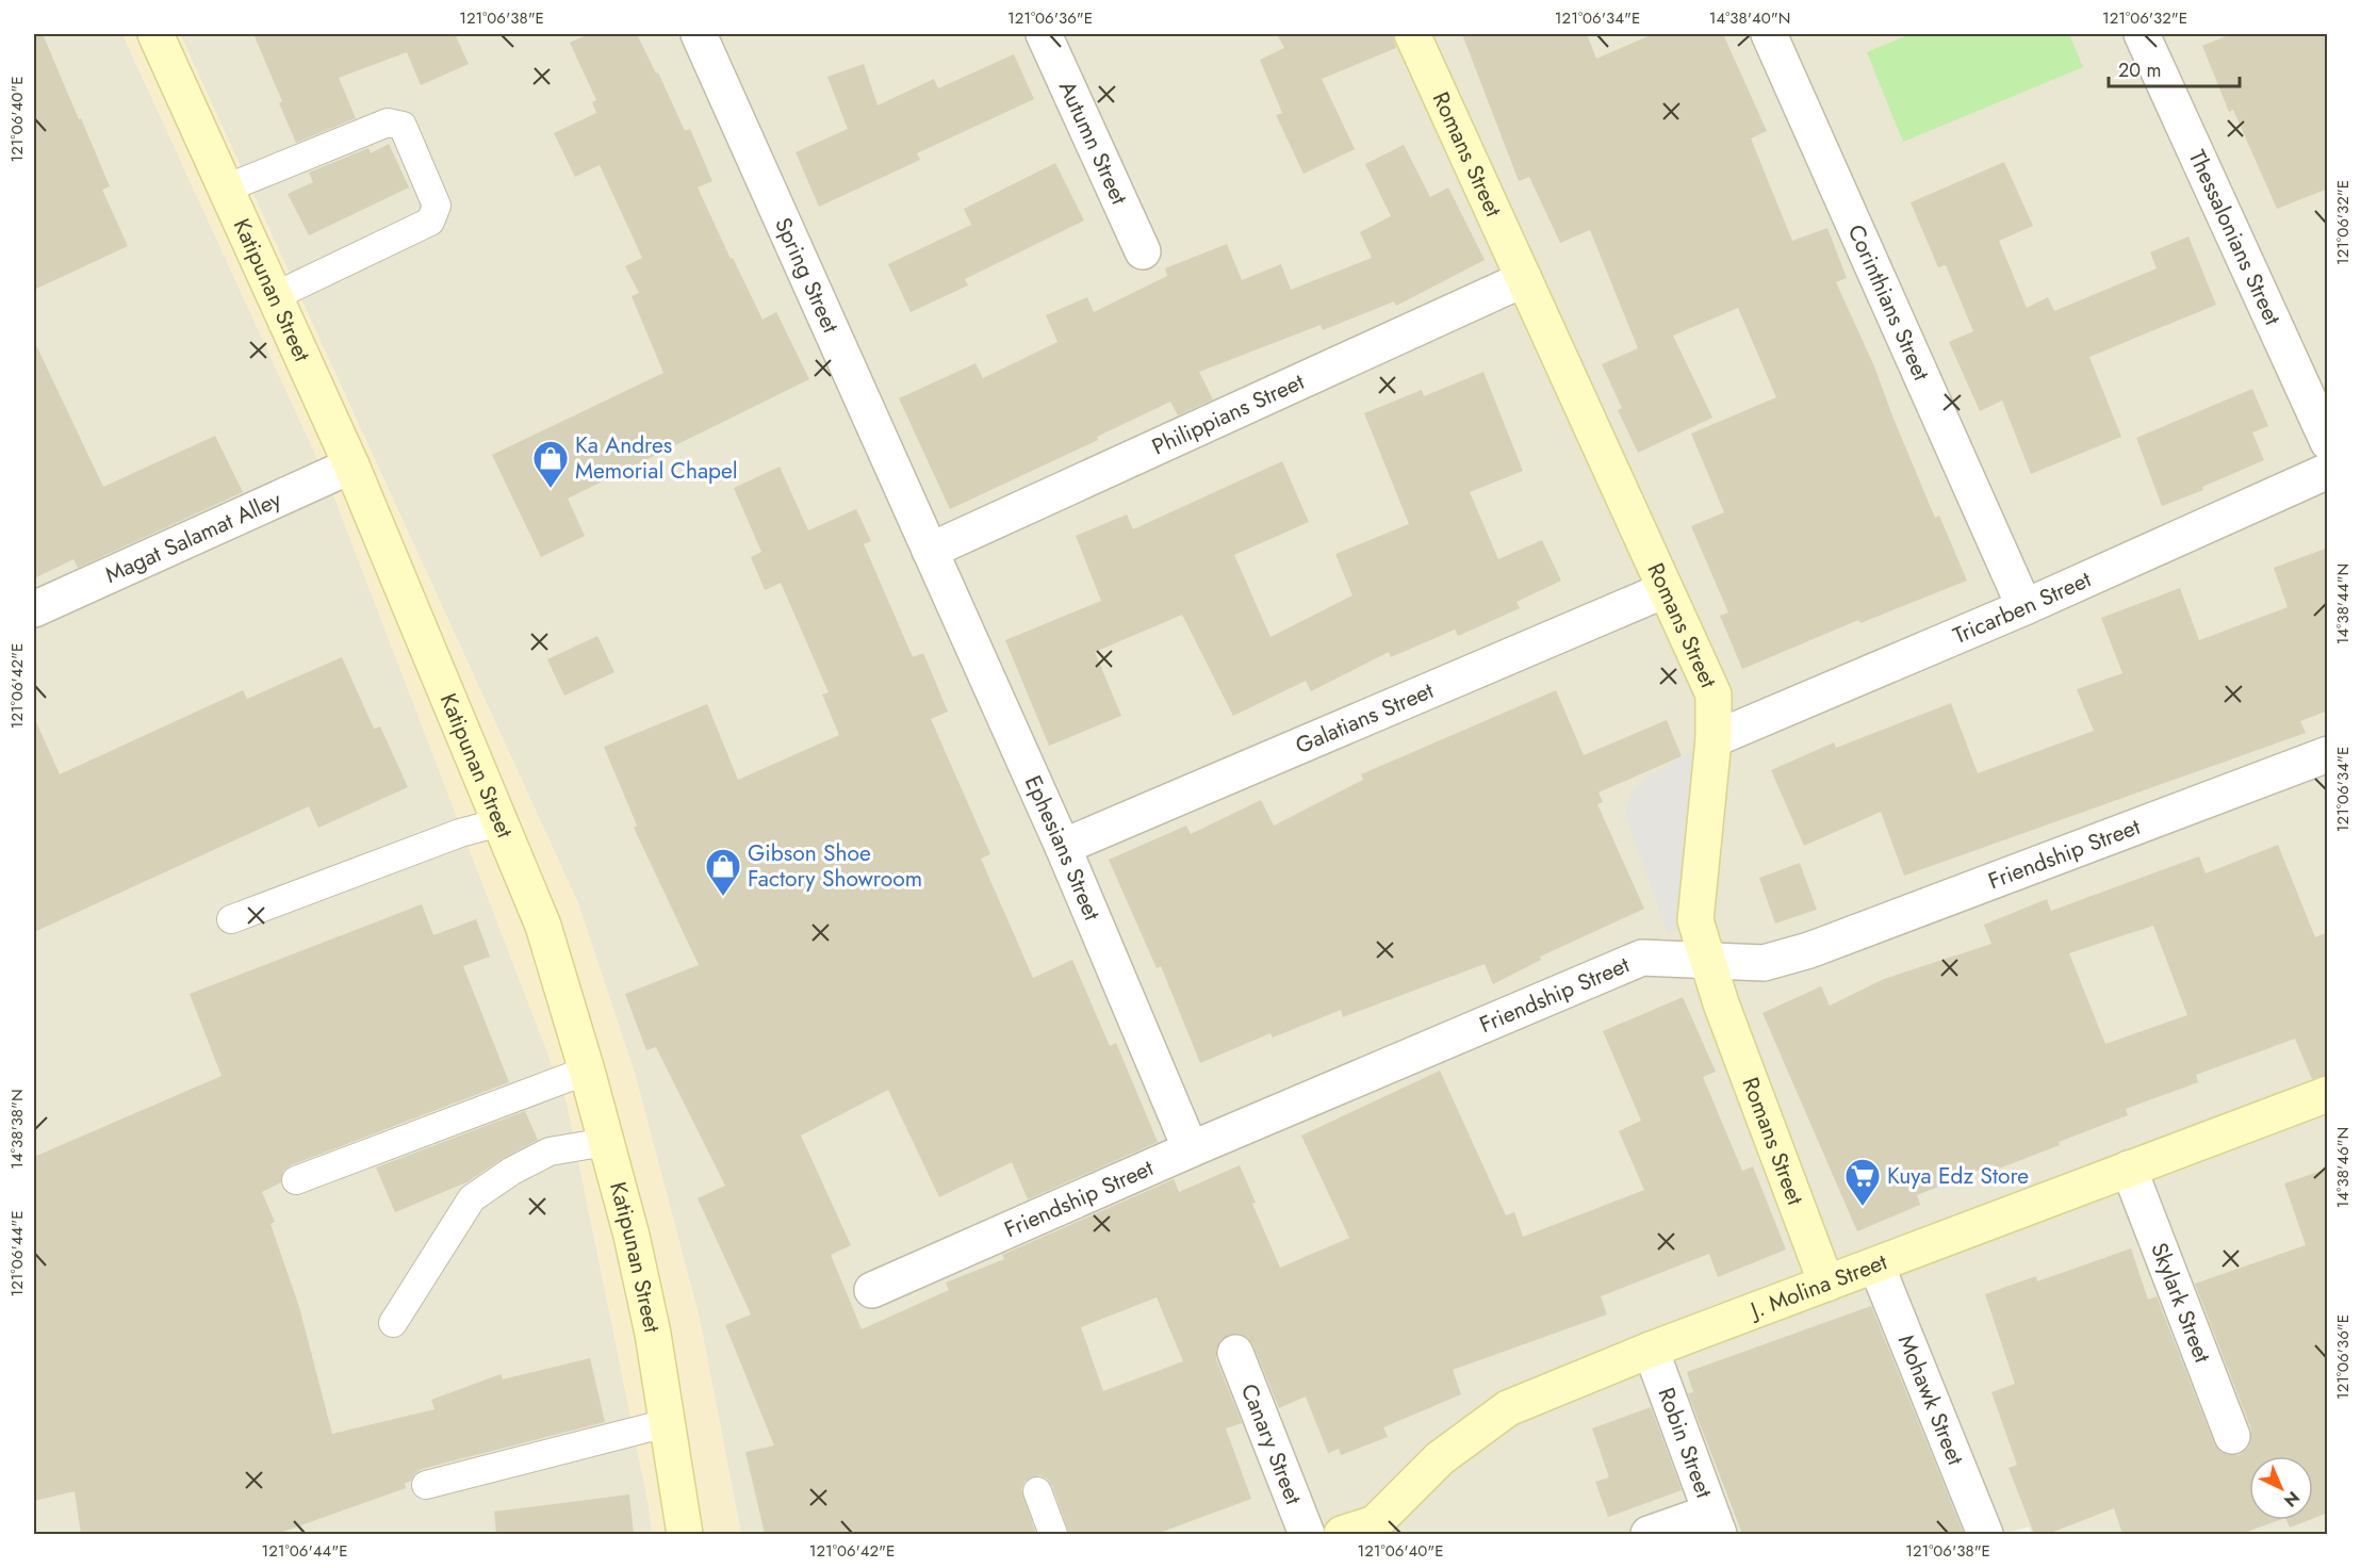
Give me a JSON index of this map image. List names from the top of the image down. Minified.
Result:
{"streets":{"street":["Autumn Street","Romans Street","Thessalonians Street","Spring Street","Katipunan Street","Corinthians Street","Philippians Street","Magat Salamat Alley","Tricarben Street","Galatians Street","Ephesians Street","Friendship Street","J. Molina Street","Skylark Street","Mohawk Street","Robin Street","Canary Street"]},"crossings":[["Romans Street","Philippians Street"],["Romans Street","Tricarben Street"],["Romans Street","Galatians Street"],["Romans Street","Friendship Street"],["Romans Street","J. Molina Street"],["Spring Street","Philippians Street"],["Spring Street","Ephesians Street"],["Katipunan Street","Magat Salamat Alley"],["Corinthians Street","Tricarben Street"],["Philippians Street","Ephesians Street"],["Galatians Street","Ephesians Street"],["Ephesians Street","Friendship Street"],["J. Molina Street","Skylark Street"],["J. Molina Street","Mohawk Street"],["J. Molina Street","Robin Street"]],"places":{"shop":["Ka Andres Memorial Chapel","Gibson Shoe Factory Showroom"],"supermarket":["Kuya Edz Store"]},"scale_bar":"20 m","north":"bottom right","coordinates":["121°06'38\"E","121°06'36\"E","121°06'34\"E","14°38'40\"N","121°06'32\"E","121°06'40\"E","14°38'44\"N","121°06'42\"E","14°38'38\"N","14°38'46\"N","121°06'44\"E"]}
